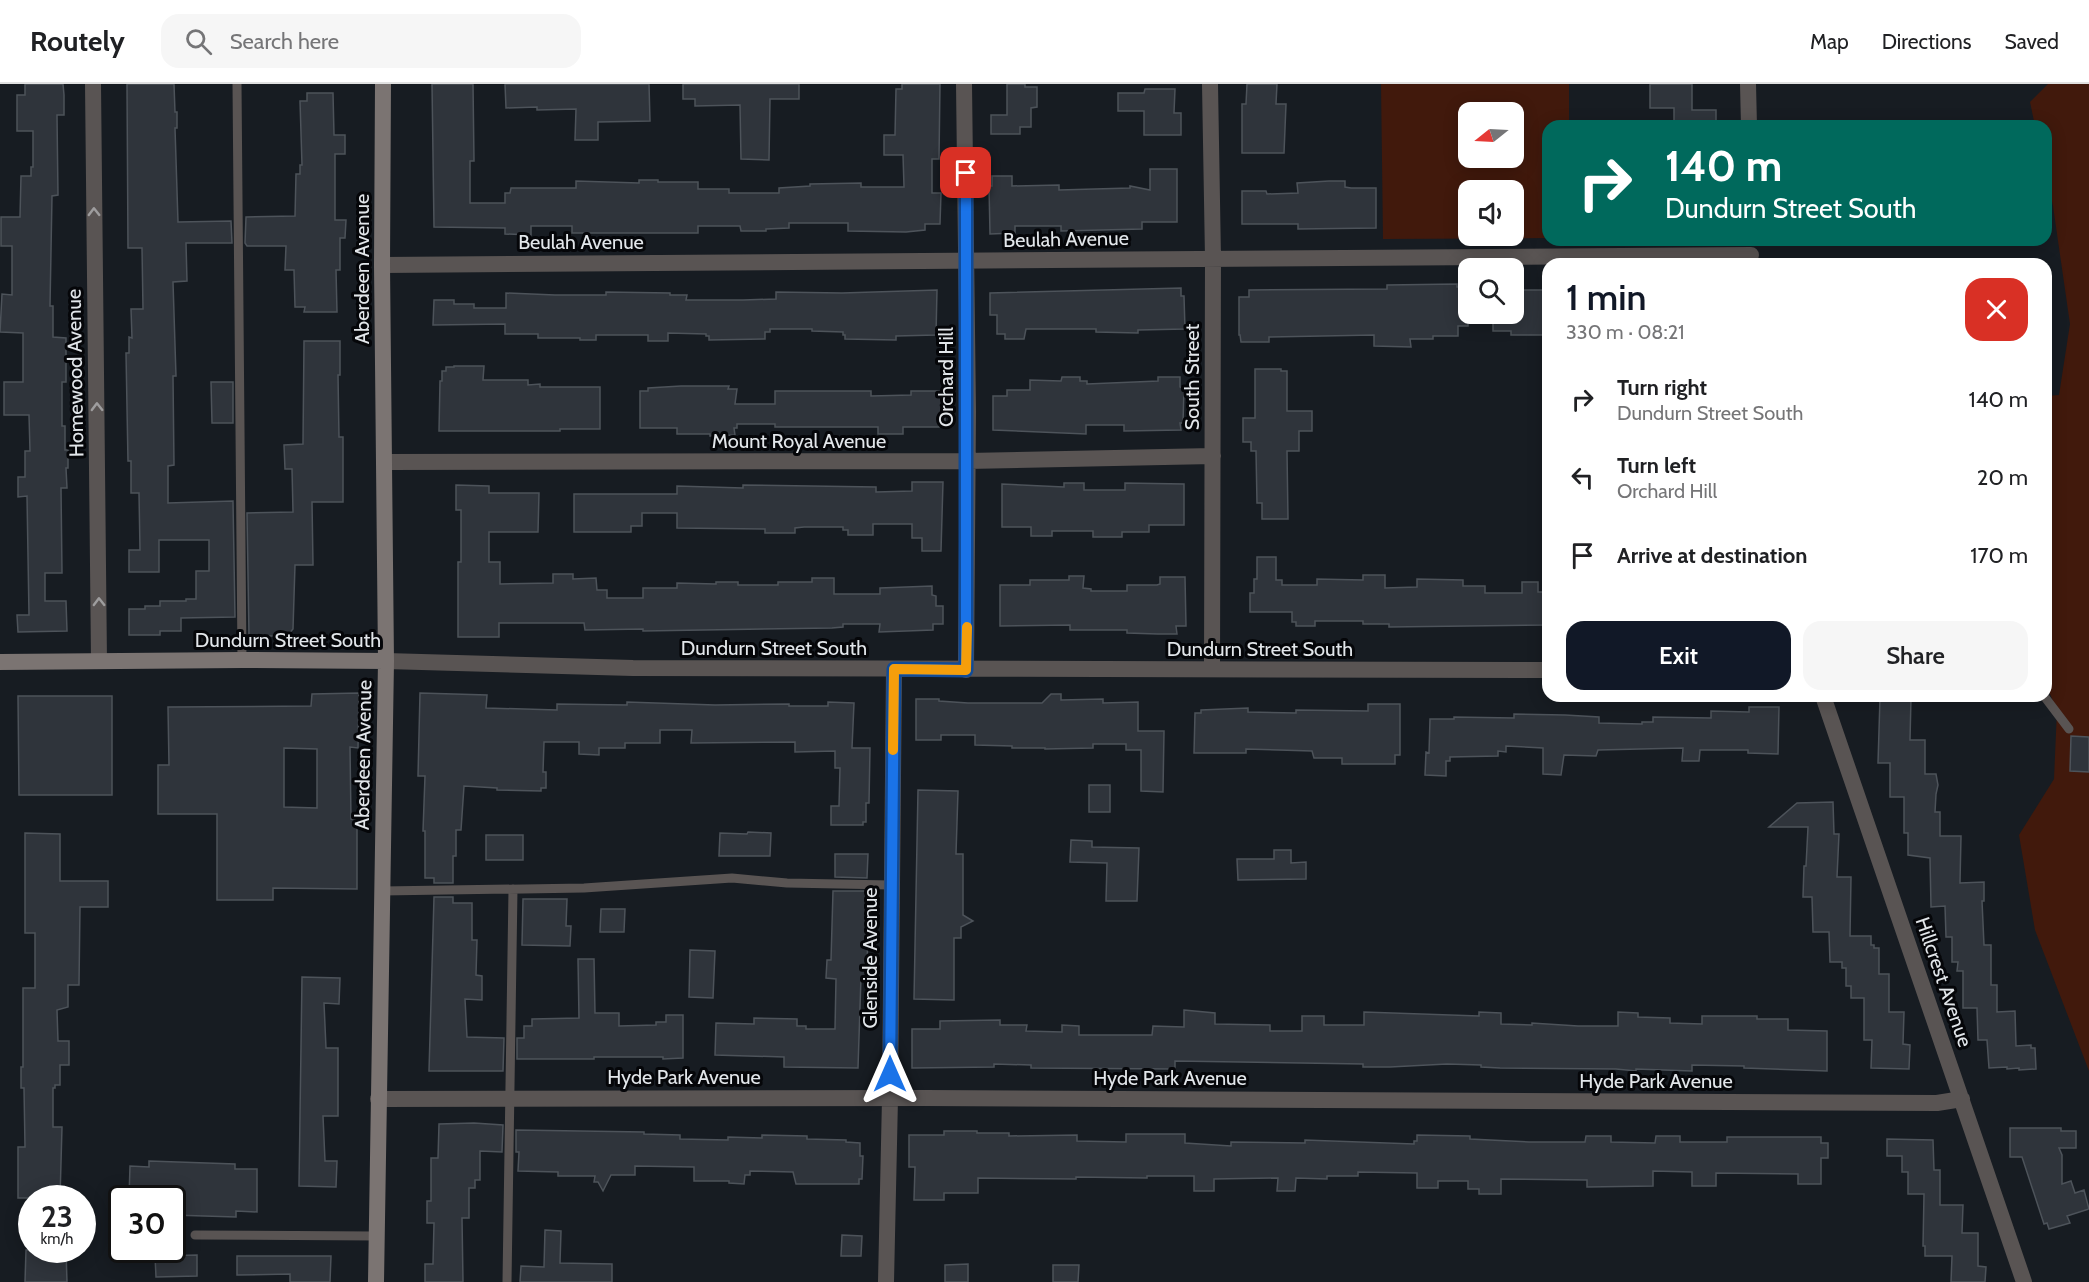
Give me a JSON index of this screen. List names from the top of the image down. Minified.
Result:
{"streets":{"main road":["Aberdeen Avenue","Dundurn Street South"],"street":["Beulah Avenue","Homewood Avenue","Orchard Hill","South Street","Mount Royal Avenue","Glenside Avenue","Hillcrest Avenue","Hyde Park Avenue"]},"crossings":[["Beulah Avenue","Aberdeen Avenue"],["Beulah Avenue","Orchard Hill"],["Beulah Avenue","South Street"],["Aberdeen Avenue","Mount Royal Avenue"],["Aberdeen Avenue","Dundurn Street South"],["Aberdeen Avenue","Hyde Park Avenue"],["Homewood Avenue","Dundurn Street South"],["Orchard Hill","Mount Royal Avenue"],["Orchard Hill","Dundurn Street South"],["South Street","Mount Royal Avenue"],["South Street","Dundurn Street South"],["Dundurn Street South","Glenside Avenue"],["Glenside Avenue","Hyde Park Avenue"],["Hillcrest Avenue","Hyde Park Avenue"]],"one_way":["Homewood Avenue"],"north":"left","page":{"header":"Routely","search":"Search here","nav":["Map","Directions","Saved"],"turn":["140 m","Dundurn Street South"],"heading":["1 min","330 m · 08:21"],"list":[{"name":"Turn right","note":"Dundurn Street South","value":"140 m"},{"name":"Turn left","note":"Orchard Hill","value":"20 m"},{"name":"Arrive at destination","value":"170 m"}],"buttons":["Exit","Share"],"speed":"23 km/h","limit":"30"}}
